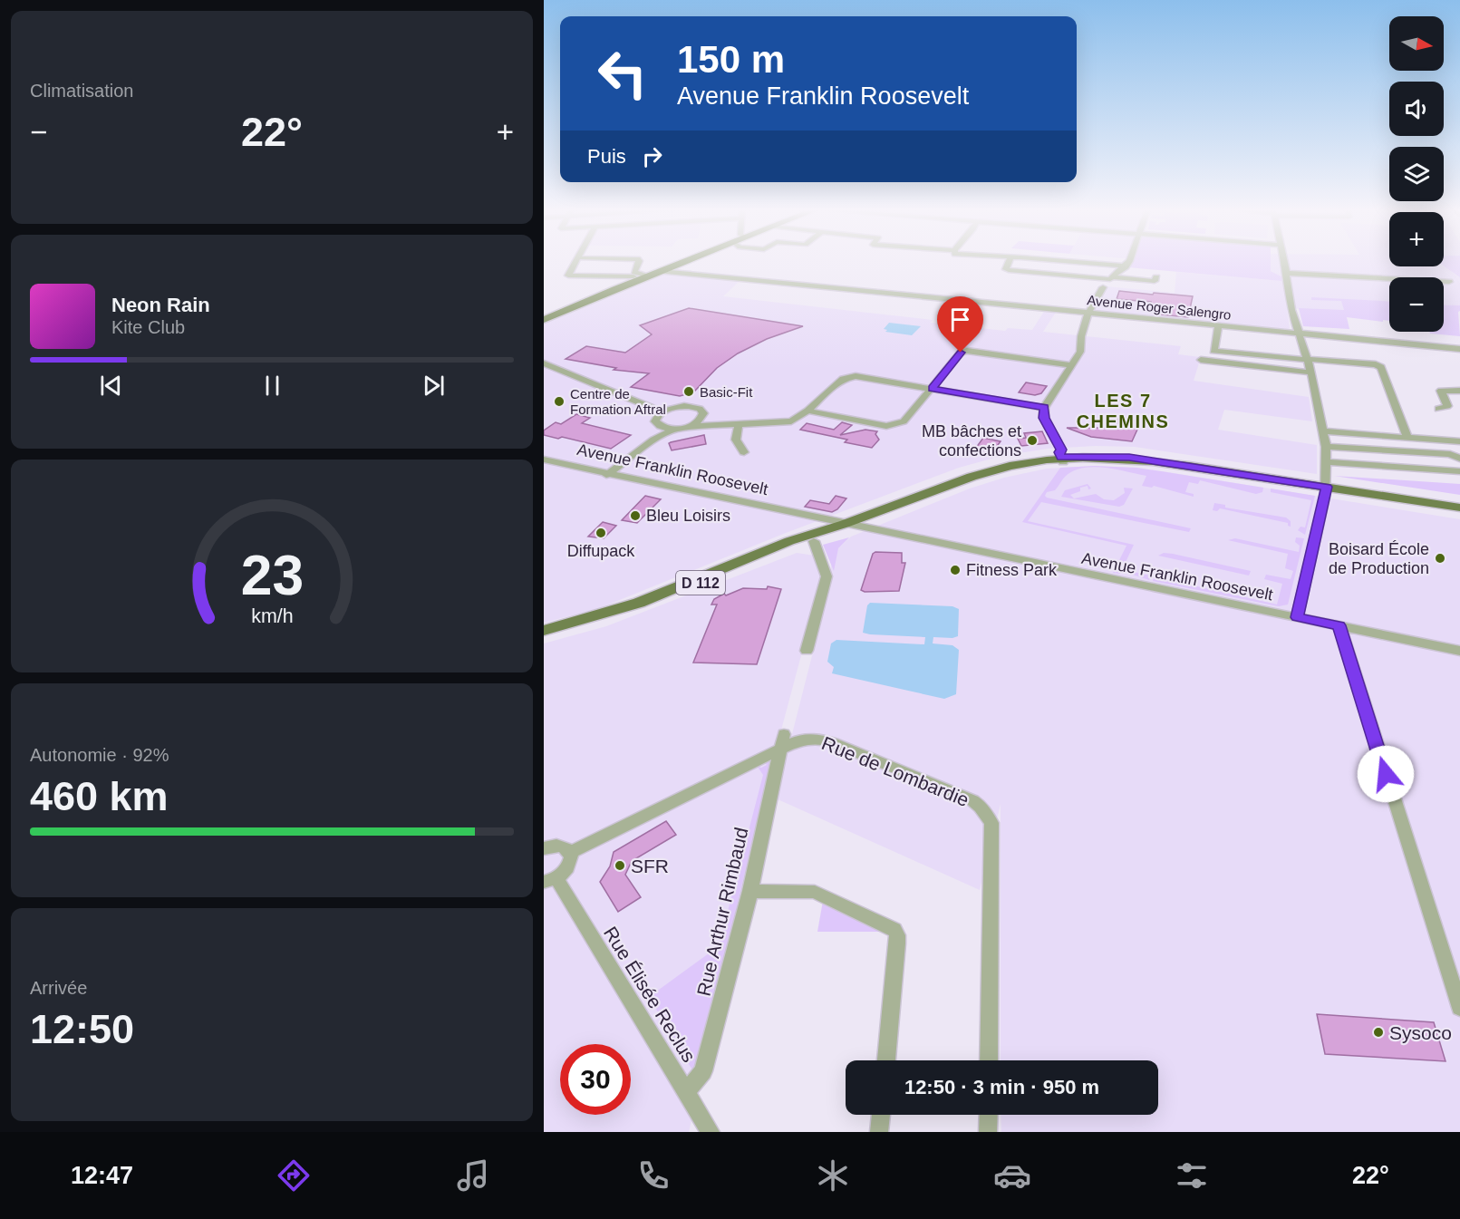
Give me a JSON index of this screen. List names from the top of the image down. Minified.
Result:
{"streets":{"main road":["D 112"],"street":["Avenue Roger Salengro","Avenue Franklin Roosevelt","Rue de Lombardie","Rue Arthur Rimbaud","Rue Élisée Reclus"]},"crossings":[["Avenue Franklin Roosevelt","D 112"],["Rue de Lombardie","Rue Arthur Rimbaud"],["Rue Arthur Rimbaud","Rue Élisée Reclus"]],"districts":["LES 7 CHEMINS"],"places":["Basic-Fit","Centre de Formation Aftral","MB bâches et confections","Bleu Loisirs","Diffupack","Boisard École de Production","Fitness Park","SFR","Sysoco"],"north":"right","page":{"tile":["Climatisation",["Autonomie · 92%","460 km"],["Arrivée","12:50"]],"map_buttons":["+","−"],"turn":["150 m","Avenue Franklin Roosevelt"],"heat":["−","22°","+"],"then":"Puis","song":["Neon Rain","Kite Club"],"limit":"30","trip":"12:50 · 3 min · 950 m","tabs":["12:47","22°"],"gauge":["23","km/h"]}}
